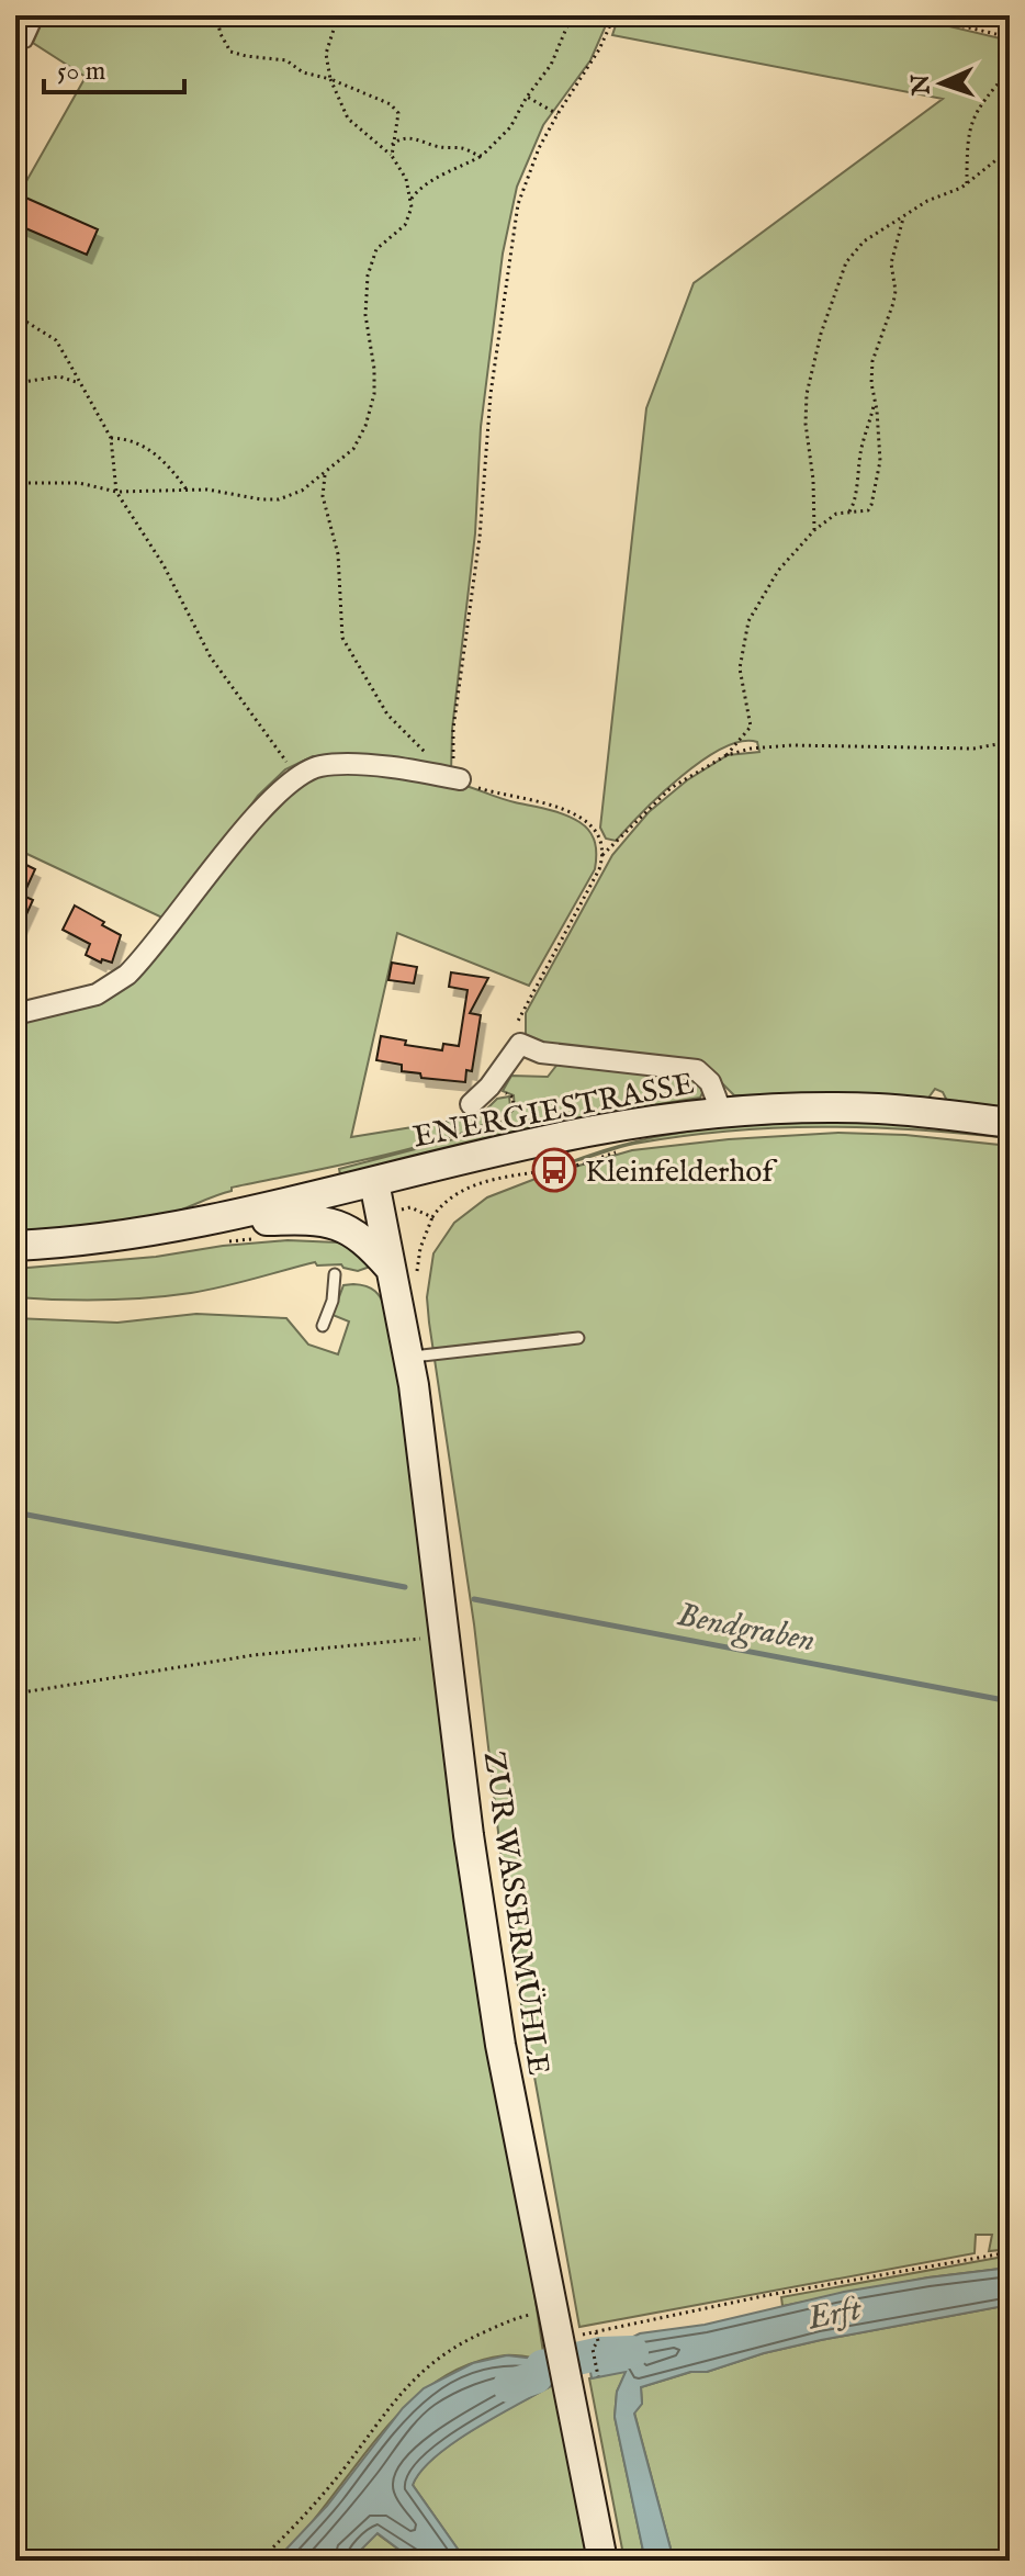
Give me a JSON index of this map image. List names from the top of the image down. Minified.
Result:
{"streets":{"main road":["ENERGIESTRASSE","ZUR WASSERMÜHLE"]},"crossings":[["ENERGIESTRASSE","ZUR WASSERMÜHLE"]],"water":["Bendgraben","Erft"],"places":{"bus stop":["Kleinfelderhof"]},"scale_bar":"50 m","north":"left"}
